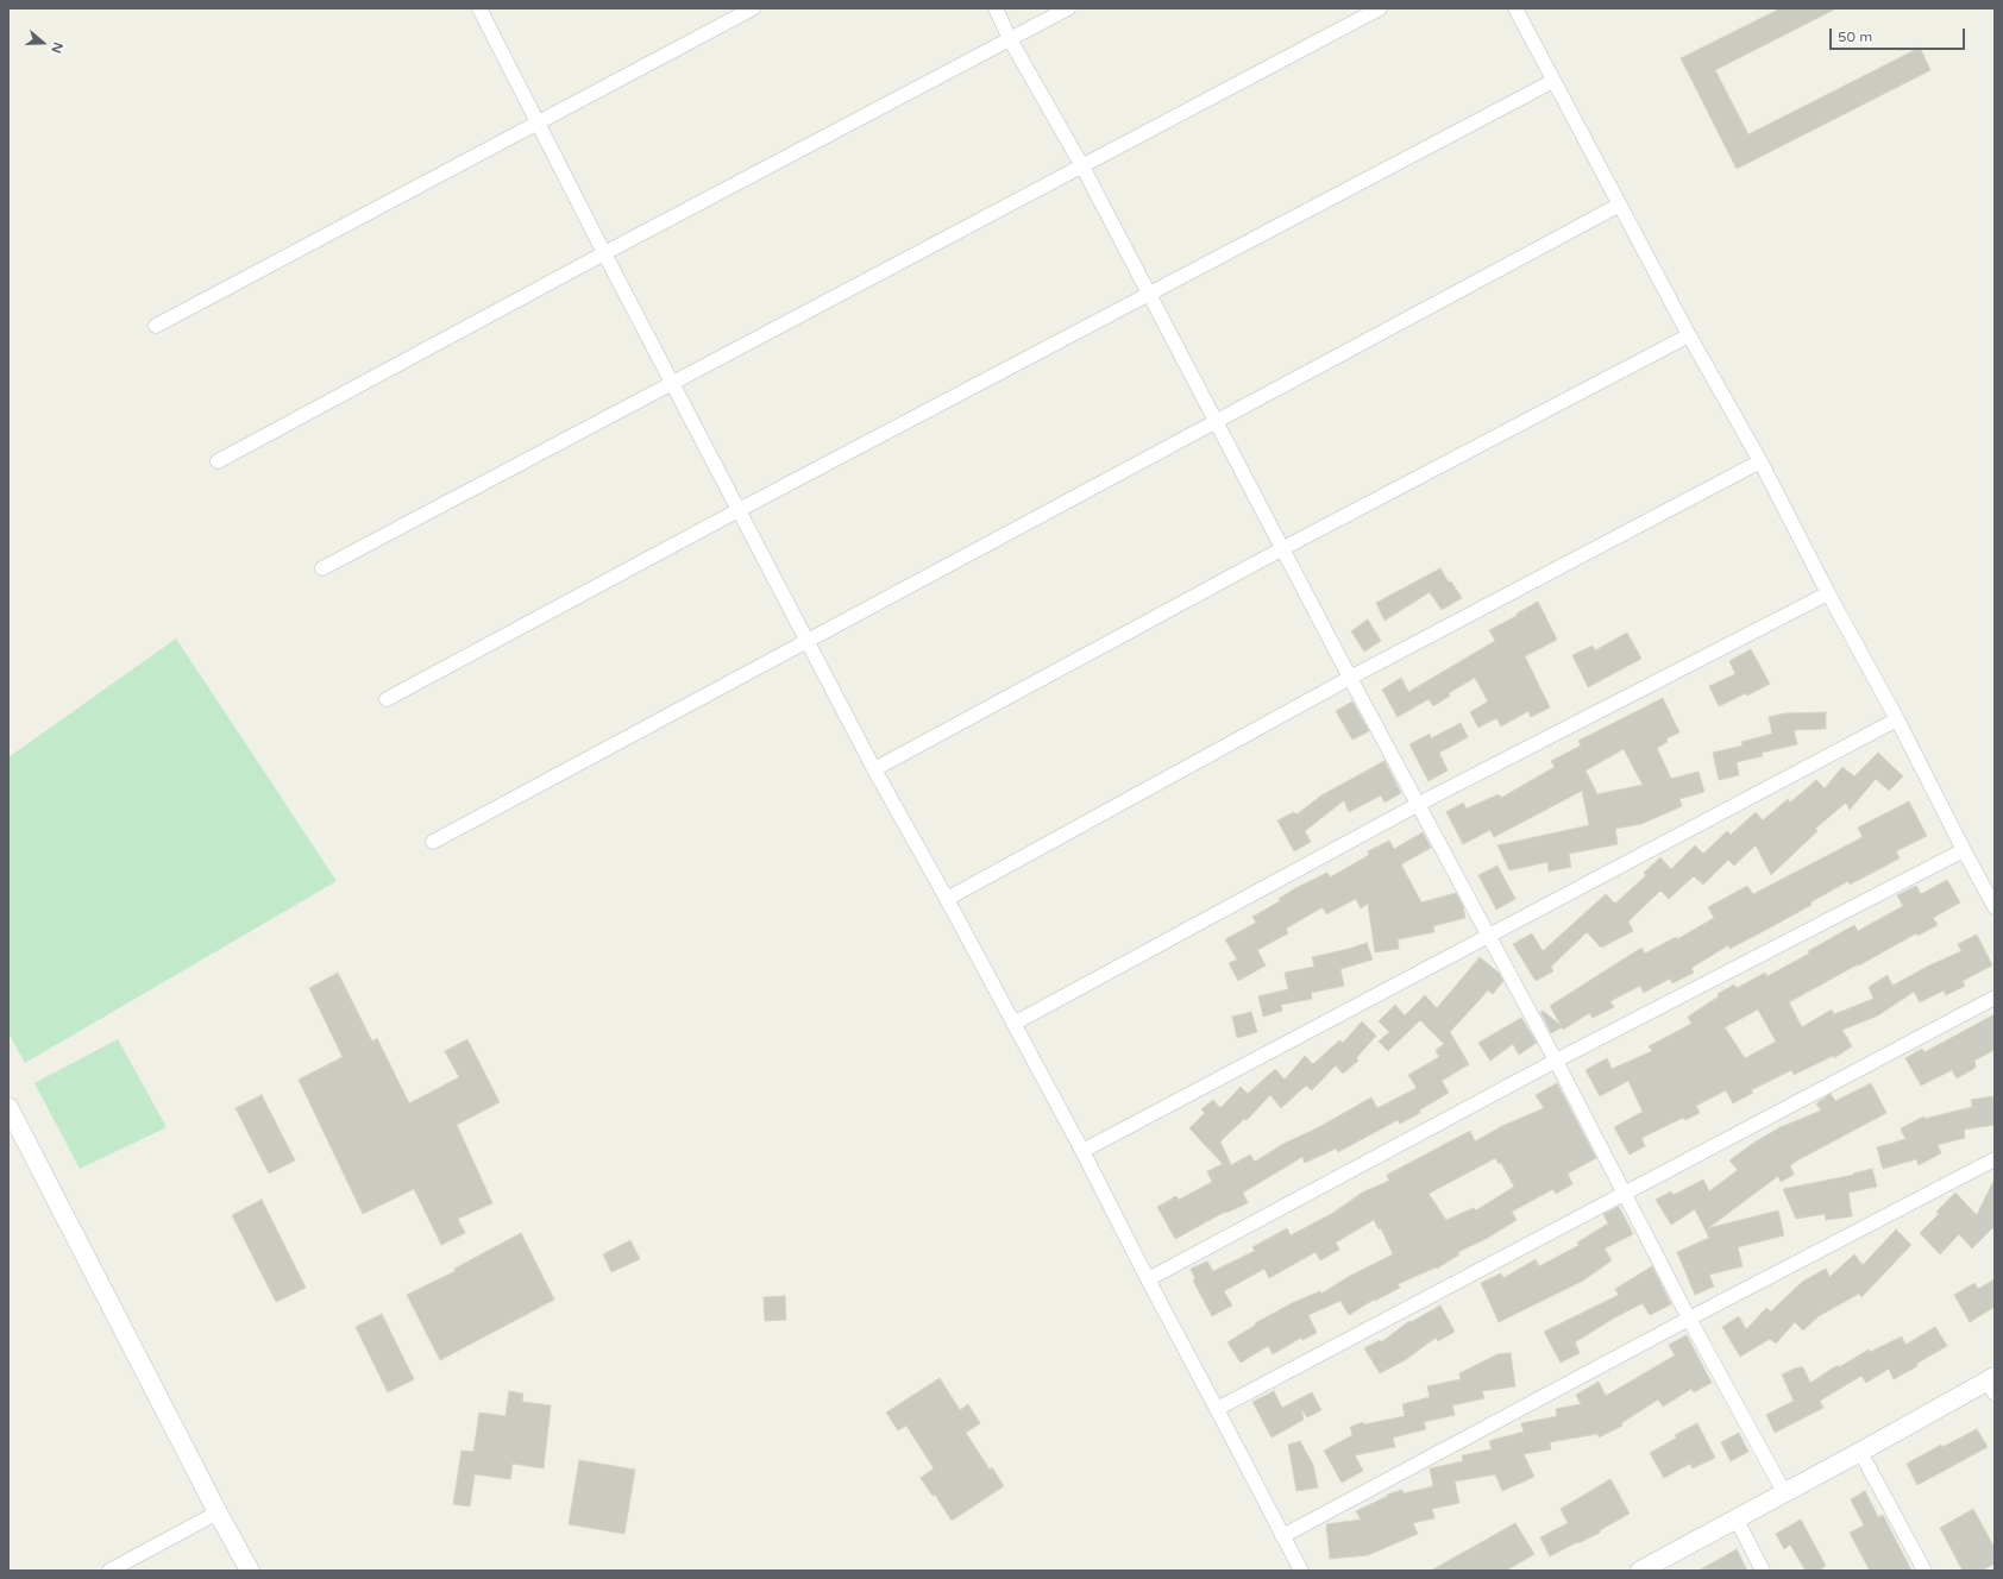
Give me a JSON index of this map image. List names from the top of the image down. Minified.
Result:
{"scale_bar":"50 m","north":"right"}
